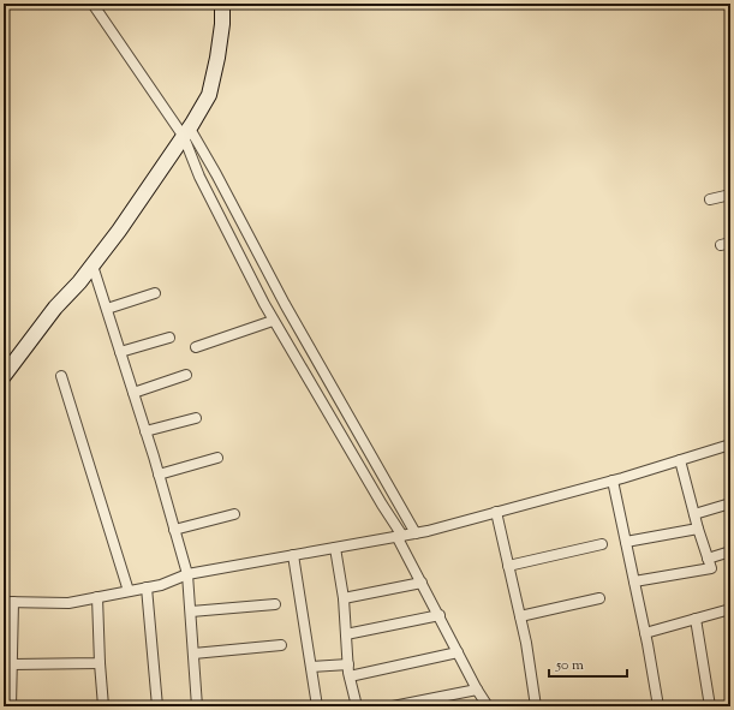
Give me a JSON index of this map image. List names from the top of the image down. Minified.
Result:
{"scale_bar":"50 m"}
